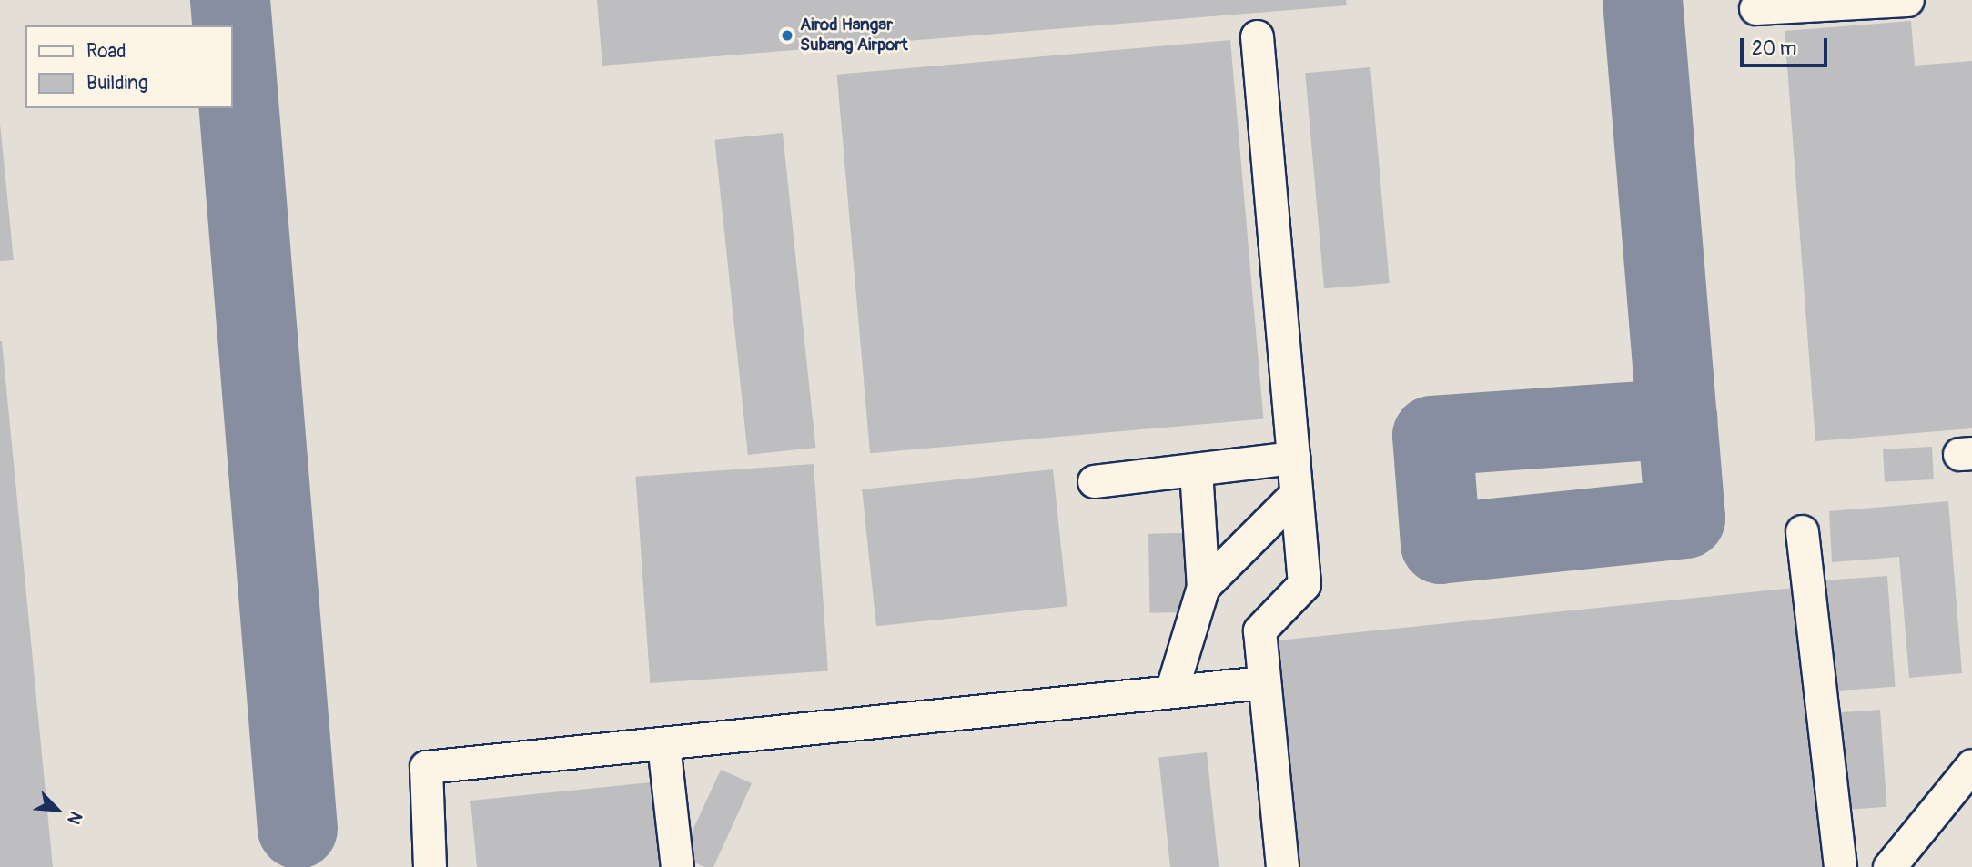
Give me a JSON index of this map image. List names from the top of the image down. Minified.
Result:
{"places":["Airod Hangar Subang Airport"],"legend":["Road","Building"],"scale_bar":"20 m","north":"bottom right"}
